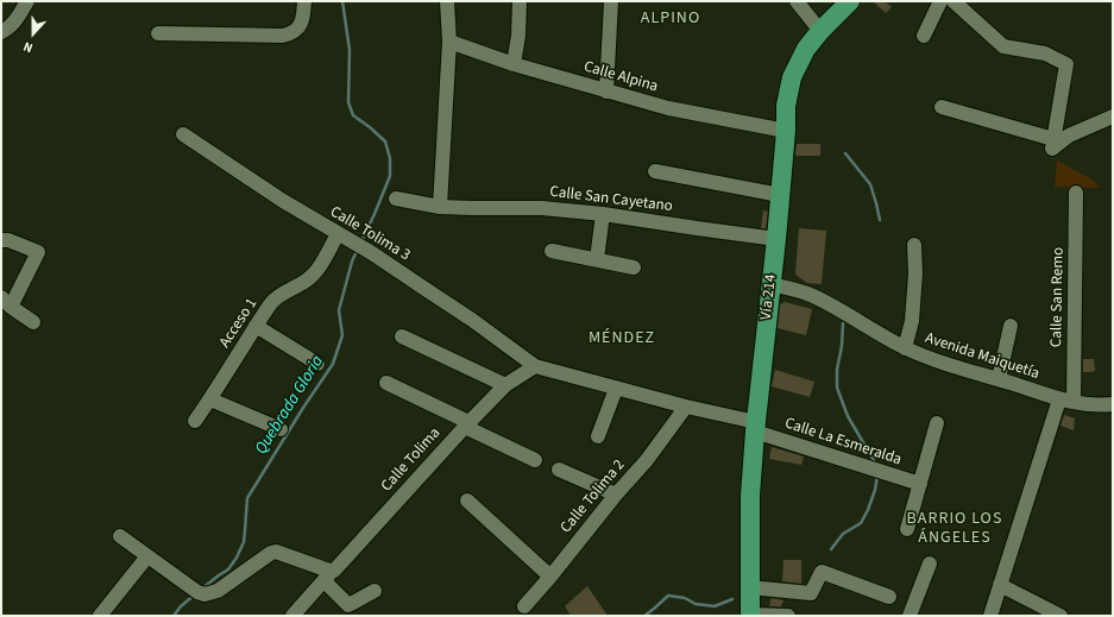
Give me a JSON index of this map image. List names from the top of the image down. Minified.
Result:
{"streets":{"main road":["Vía 214"],"street":["Calle Alpina","Calle San Cayetano","Calle Tolima 3","Calle San Remo","Acceso 1","Avenida Maiquetía","Calle La Esmeralda","Calle Tolima","Calle Tolima 2"]},"crossings":[["Calle Alpina","Vía 214"],["Calle San Cayetano","Vía 214"],["Calle Tolima 3","Acceso 1"],["Calle Tolima 3","Calle Tolima"],["Vía 214","Avenida Maiquetía"],["Vía 214","Calle La Esmeralda"],["Calle San Remo","Avenida Maiquetía"]],"districts":["ALPINO","MÉNDEZ","BARRIO LOS ÁNGELES"],"water":["Quebrada Gloria"],"north":"bottom"}
